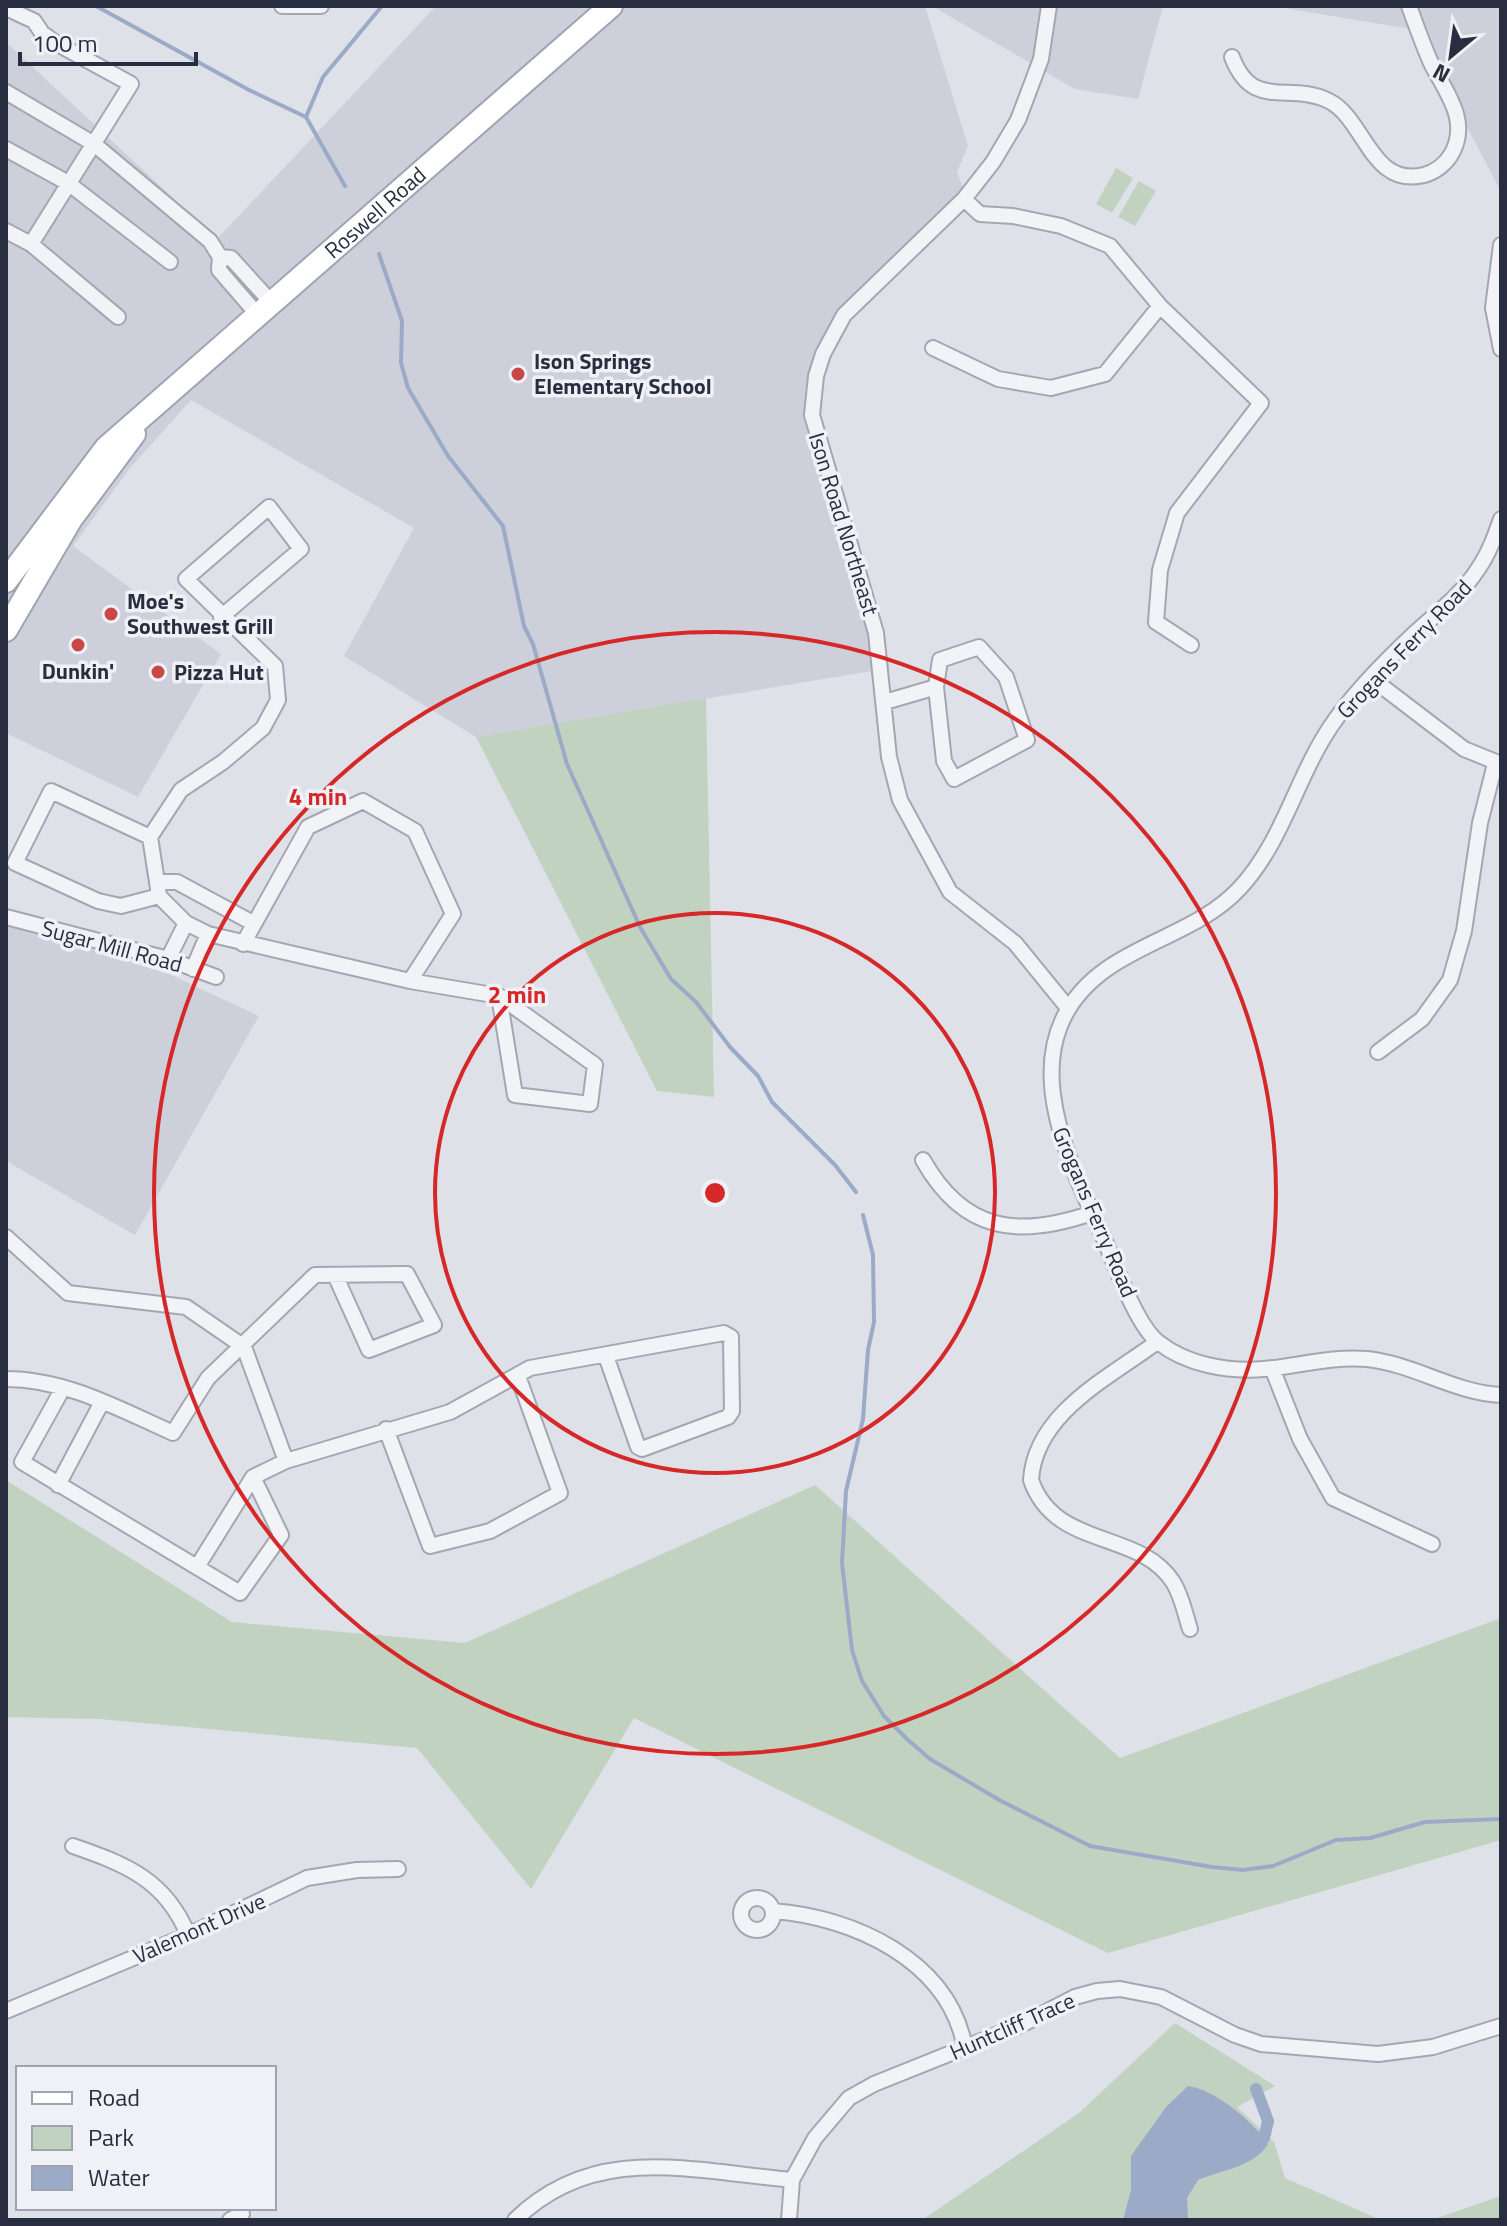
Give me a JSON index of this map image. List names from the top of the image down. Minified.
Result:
{"streets":{"main road":["Roswell Road"],"street":["Ison Road Northeast","Grogans Ferry Road","Sugar Mill Road","Valemont Drive","Huntcliff Trace"]},"crossings":[["Ison Road Northeast","Grogans Ferry Road"]],"places":["Ison Springs Elementary School","Moe's Southwest Grill","Dunkin'","Pizza Hut"],"legend":["Road","Park","Water"],"scale_bar":"100 m","north":"bottom left","rings":["4 min","2 min"]}
